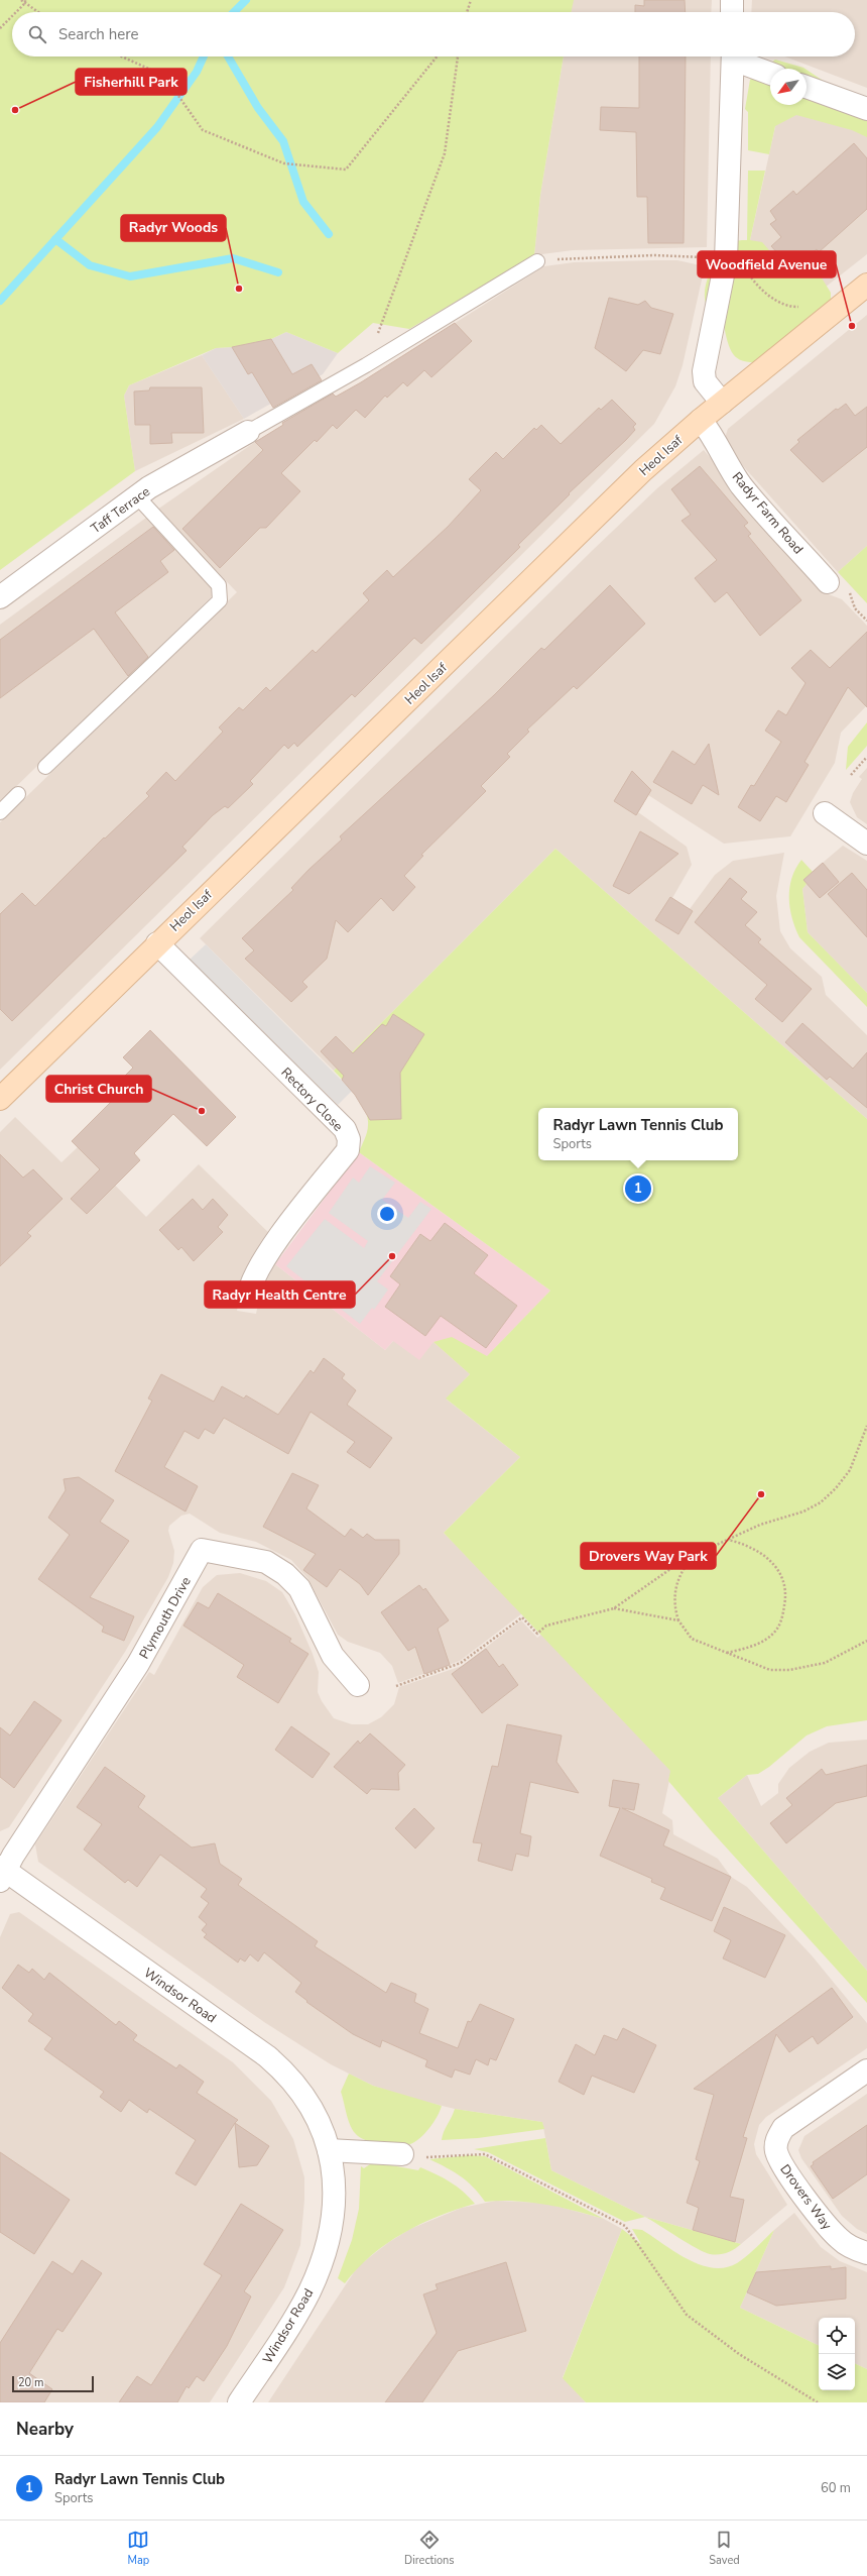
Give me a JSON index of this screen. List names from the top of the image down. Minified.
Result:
{"streets":{"main road":["Heol Isaf"],"street":["Taff Terrace","Radyr Farm Road","Rectory Close","Plymouth Drive","Windsor Road","Drovers Way"]},"crossings":[["Heol Isaf","Radyr Farm Road"],["Heol Isaf","Rectory Close"],["Plymouth Drive","Windsor Road"]],"places":["Fisherhill Park","Radyr Woods","Woodfield Avenue","Christ Church","Radyr Health Centre","Drovers Way Park"],"scale_bar":"20 m","north":"bottom left","page":{"search":"Search here","popup":["Radyr Lawn Tennis Club","Sports"],"pins":"1","scale":"20 m","heading":"Nearby","list":[{"mark":"1","name":"Radyr Lawn Tennis Club","note":"Sports","value":"60 m"}],"nav":["Map","Directions","Saved"]}}
